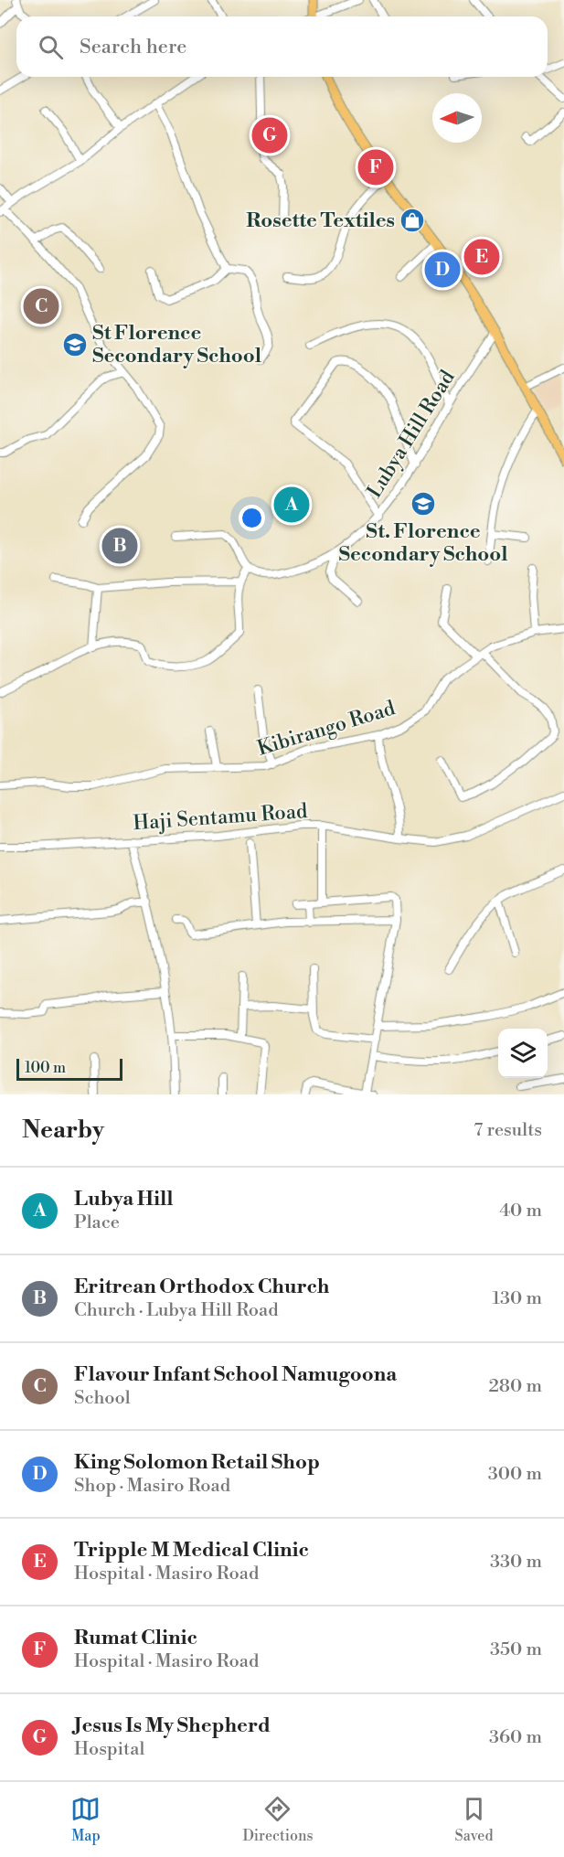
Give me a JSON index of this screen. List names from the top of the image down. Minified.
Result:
{"streets":{"street":["Lubya Hill Road","Kibirango Road","Haji Sentamu Road"]},"places":{"shop":["Rosette Textiles"],"school or university":["St Florence Secondary School","St. Florence Secondary School"]},"scale_bar":"100 m","north":"left","page":{"search":"Search here","pins":["G","F","E","D","C","A","B"],"scale":"100 m","heading":["Nearby","7 results"],"list":[{"mark":"A","name":"Lubya Hill","note":"Place","value":"40 m"},{"mark":"B","name":"Eritrean Orthodox Church","note":"Church · Lubya Hill Road","value":"130 m"},{"mark":"C","name":"Flavour Infant School Namugoona","note":"School","value":"280 m"},{"mark":"D","name":"King Solomon Retail Shop","note":"Shop · Masiro Road","value":"300 m"},{"mark":"E","name":"Tripple M Medical Clinic","note":"Hospital · Masiro Road","value":"330 m"},{"mark":"F","name":"Rumat Clinic","note":"Hospital · Masiro Road","value":"350 m"},{"mark":"G","name":"Jesus Is My Shepherd","note":"Hospital","value":"360 m"}],"nav":["Map","Directions","Saved"]}}
